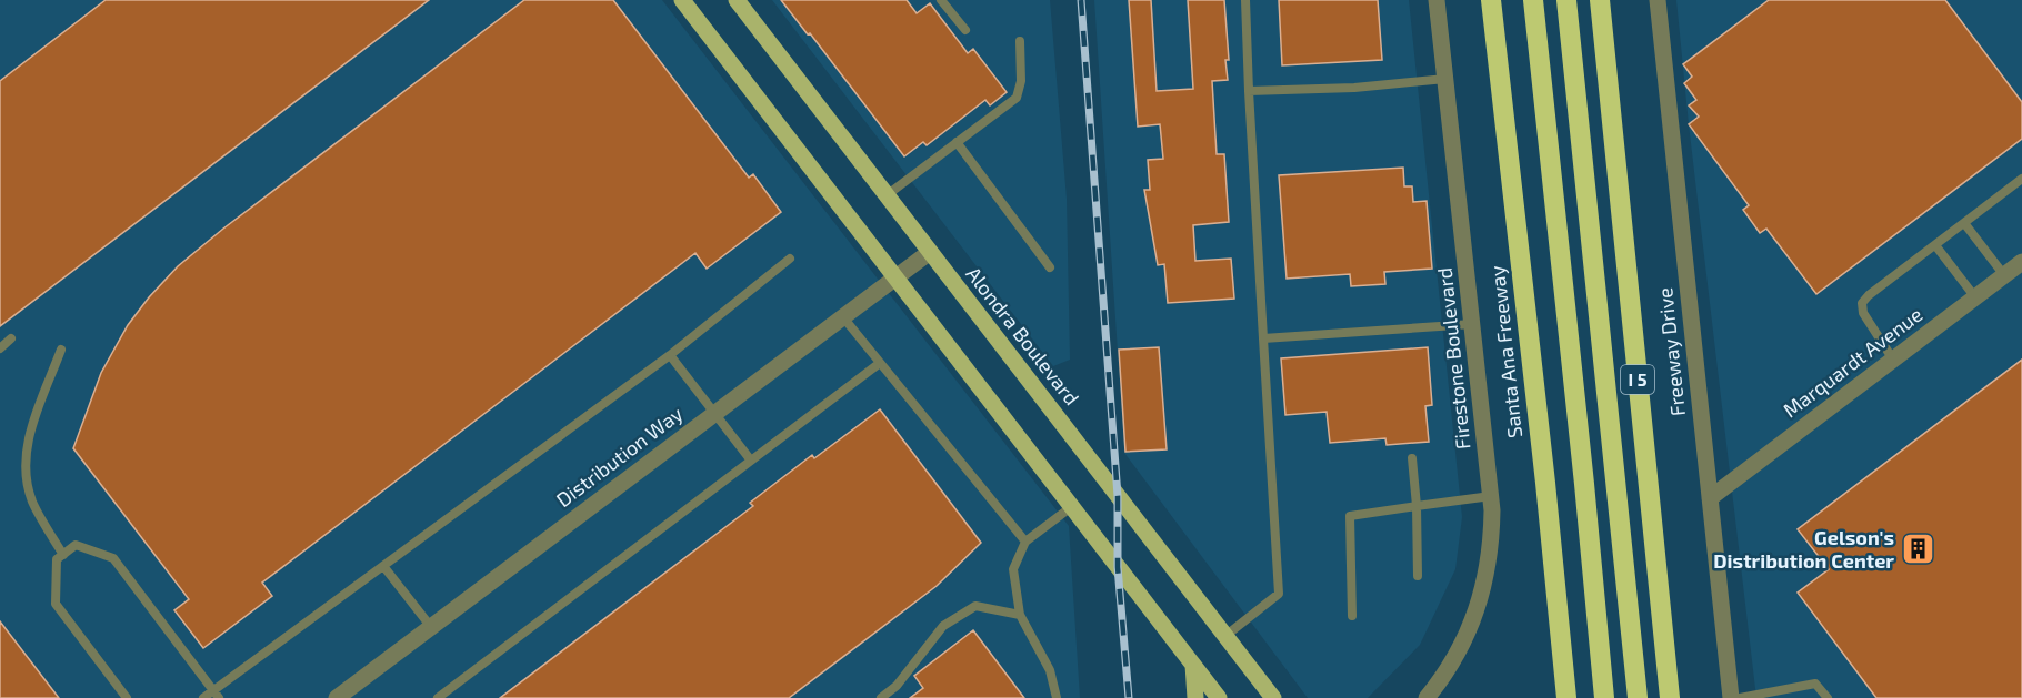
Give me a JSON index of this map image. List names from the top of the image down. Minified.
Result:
{"streets":{"highway":["Santa Ana Freeway","I 5"],"main road":["Alondra Boulevard"],"street":["Freeway Drive","Firestone Boulevard","Marquardt Avenue","Distribution Way"]},"crossings":[["Alondra Boulevard","Distribution Way"],["Freeway Drive","Marquardt Avenue"]],"places":{"building":["Gelson's Distribution Center"]}}
